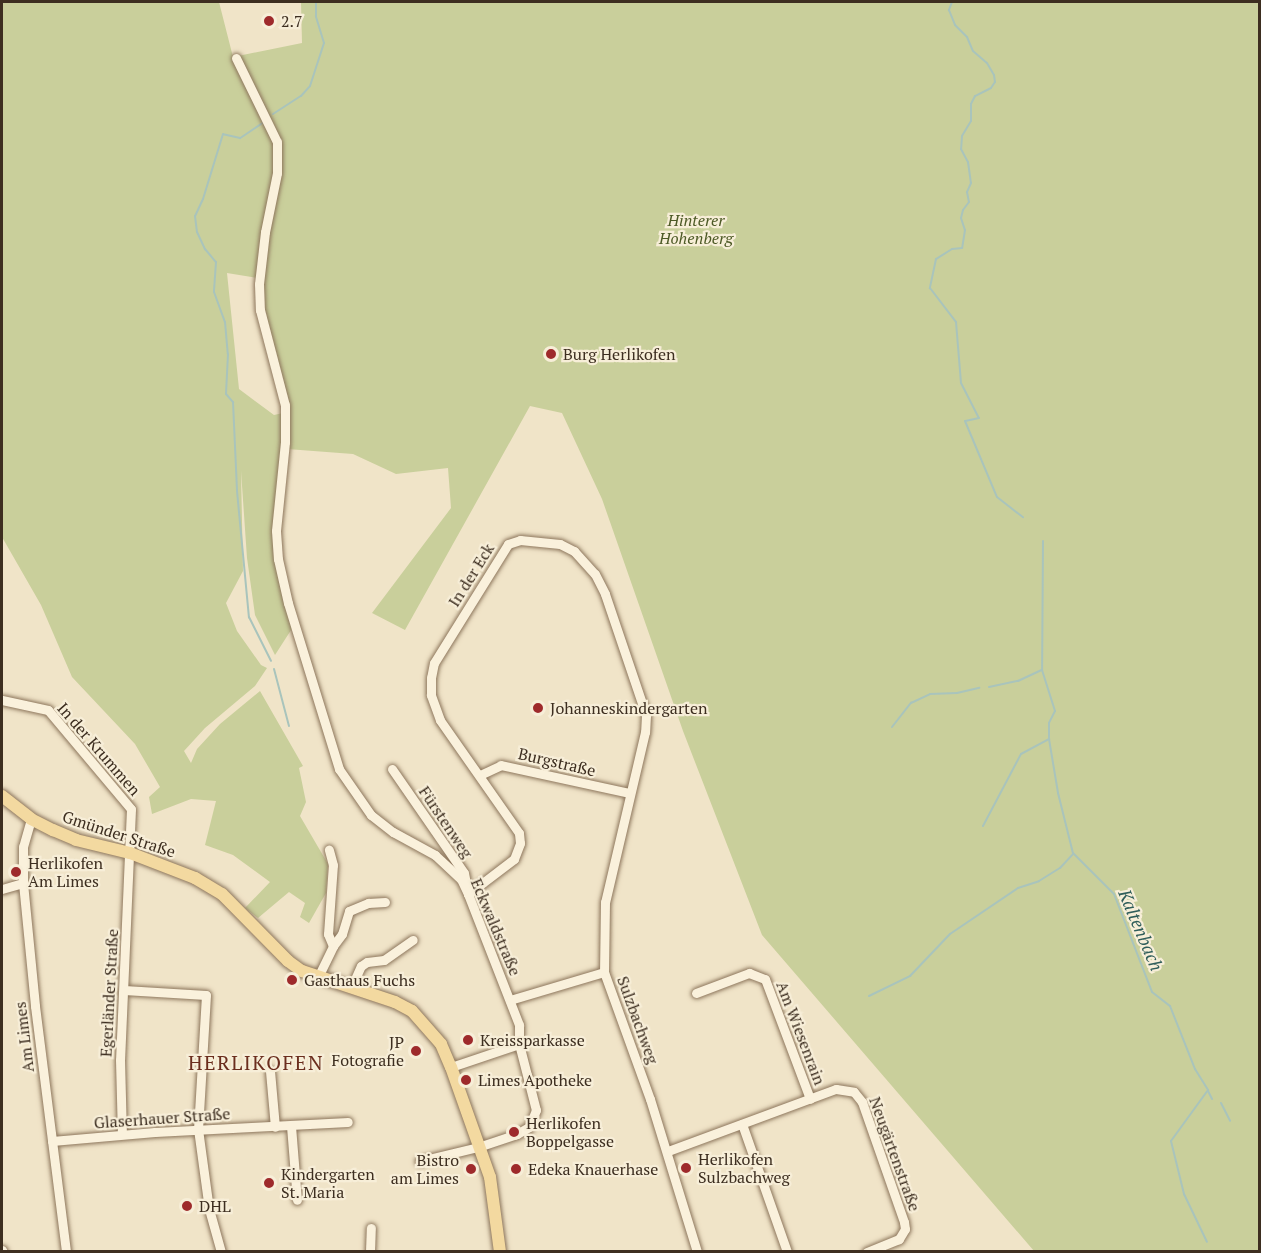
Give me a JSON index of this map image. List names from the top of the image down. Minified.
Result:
{"streets":{"main road":["Gmünder Straße"],"street":["In der Eck","In der Krummen","Burgstraße","Fürstenweg","Eckwaldstraße","Egerländer Straße","Sulzbachweg","Am Wiesenrain","Am Limes","Glaserhauer Straße","Neugärtenstraße"]},"crossings":[["In der Eck","Burgstraße"],["In der Eck","Fürstenweg"],["In der Eck","Eckwaldstraße"],["In der Eck","Sulzbachweg"],["In der Krummen","Gmünder Straße"],["In der Krummen","Egerländer Straße"],["Burgstraße","Sulzbachweg"],["Fürstenweg","Eckwaldstraße"],["Gmünder Straße","Eckwaldstraße"],["Gmünder Straße","Egerländer Straße"],["Gmünder Straße","Am Limes"],["Egerländer Straße","Glaserhauer Straße"],["Sulzbachweg","Neugärtenstraße"],["Am Wiesenrain","Neugärtenstraße"],["Am Limes","Glaserhauer Straße"]],"districts":["HERLIKOFEN"],"water":["Kaltenbach"],"parks":["Hinterer Hohenberg"],"places":["2.7","Burg Herlikofen","Johanneskindergarten","Herlikofen Am Limes","Gasthaus Fuchs","Kreissparkasse","JP Fotografie","Limes Apotheke","Herlikofen Boppelgasse","Herlikofen Sulzbachweg","Bistro am Limes","Edeka Knauerhase","Kindergarten St. Maria","DHL"]}
